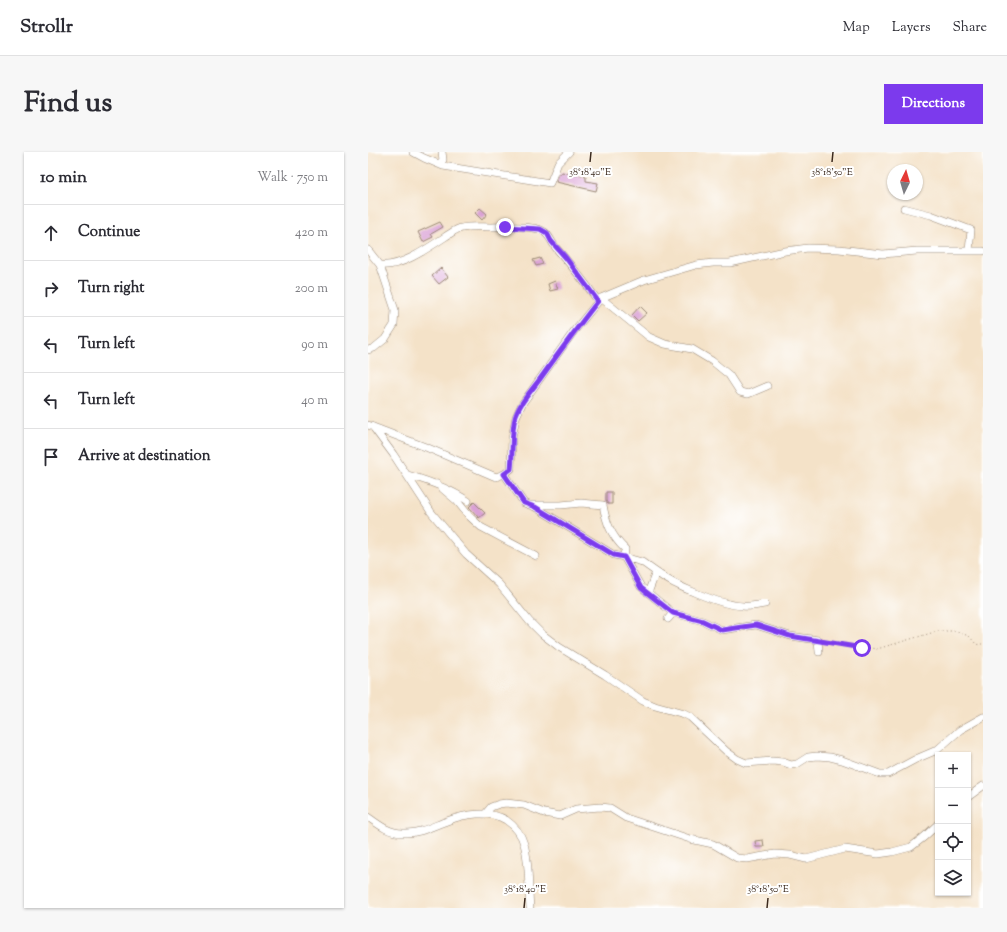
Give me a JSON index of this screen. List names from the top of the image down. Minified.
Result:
{"north":"top","page":{"header":"Strollr","nav":["Map","Layers","Share"],"title":"Find us","buttons":"Directions","heading":["10 min","Walk · 750 m"],"list":[["Continue","420 m"],["Turn right","200 m"],["Turn left","90 m"],["Turn left","40 m"],"Arrive at destination"],"map_buttons":["+","−"]},"coordinates":["38°18'40\"E","38°18'50\"E"]}
